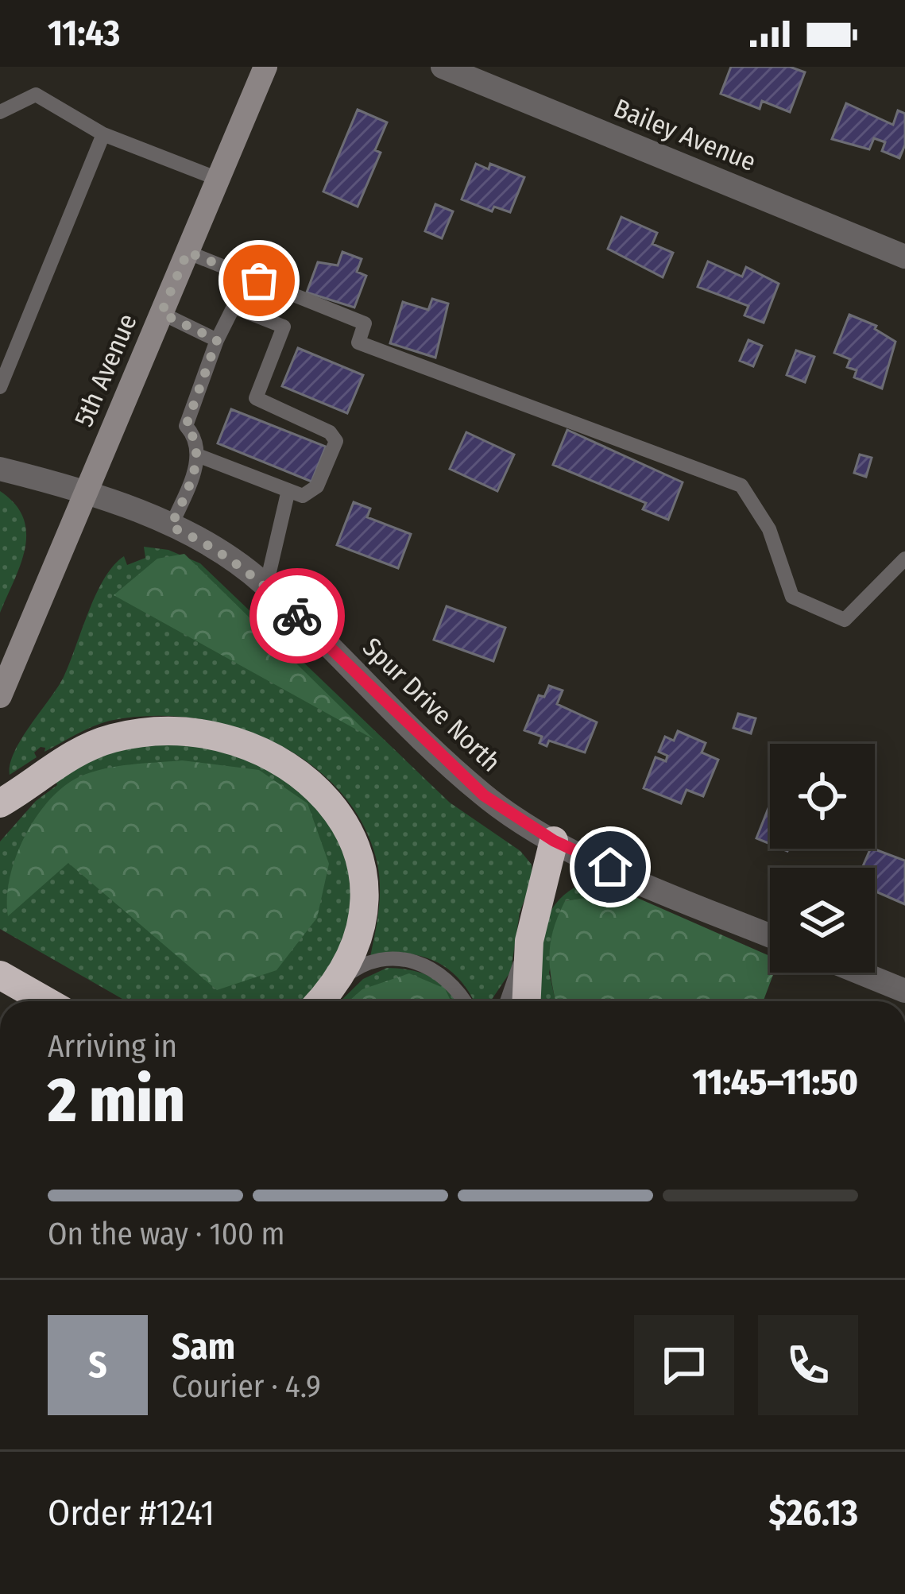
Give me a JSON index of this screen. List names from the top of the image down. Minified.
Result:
{"streets":{"main road":["5th Avenue"],"street":["Bailey Avenue","Spur Drive North"]},"crossings":[["5th Avenue","Spur Drive North"]],"page":{"status":"11:43","heading":["2 min","Arriving in","11:45–11:50"],"panel":["Sam","Courier · 4.9","Order #1241","$26.13"],"bar":"On the way · 100 m","round":"S"}}
